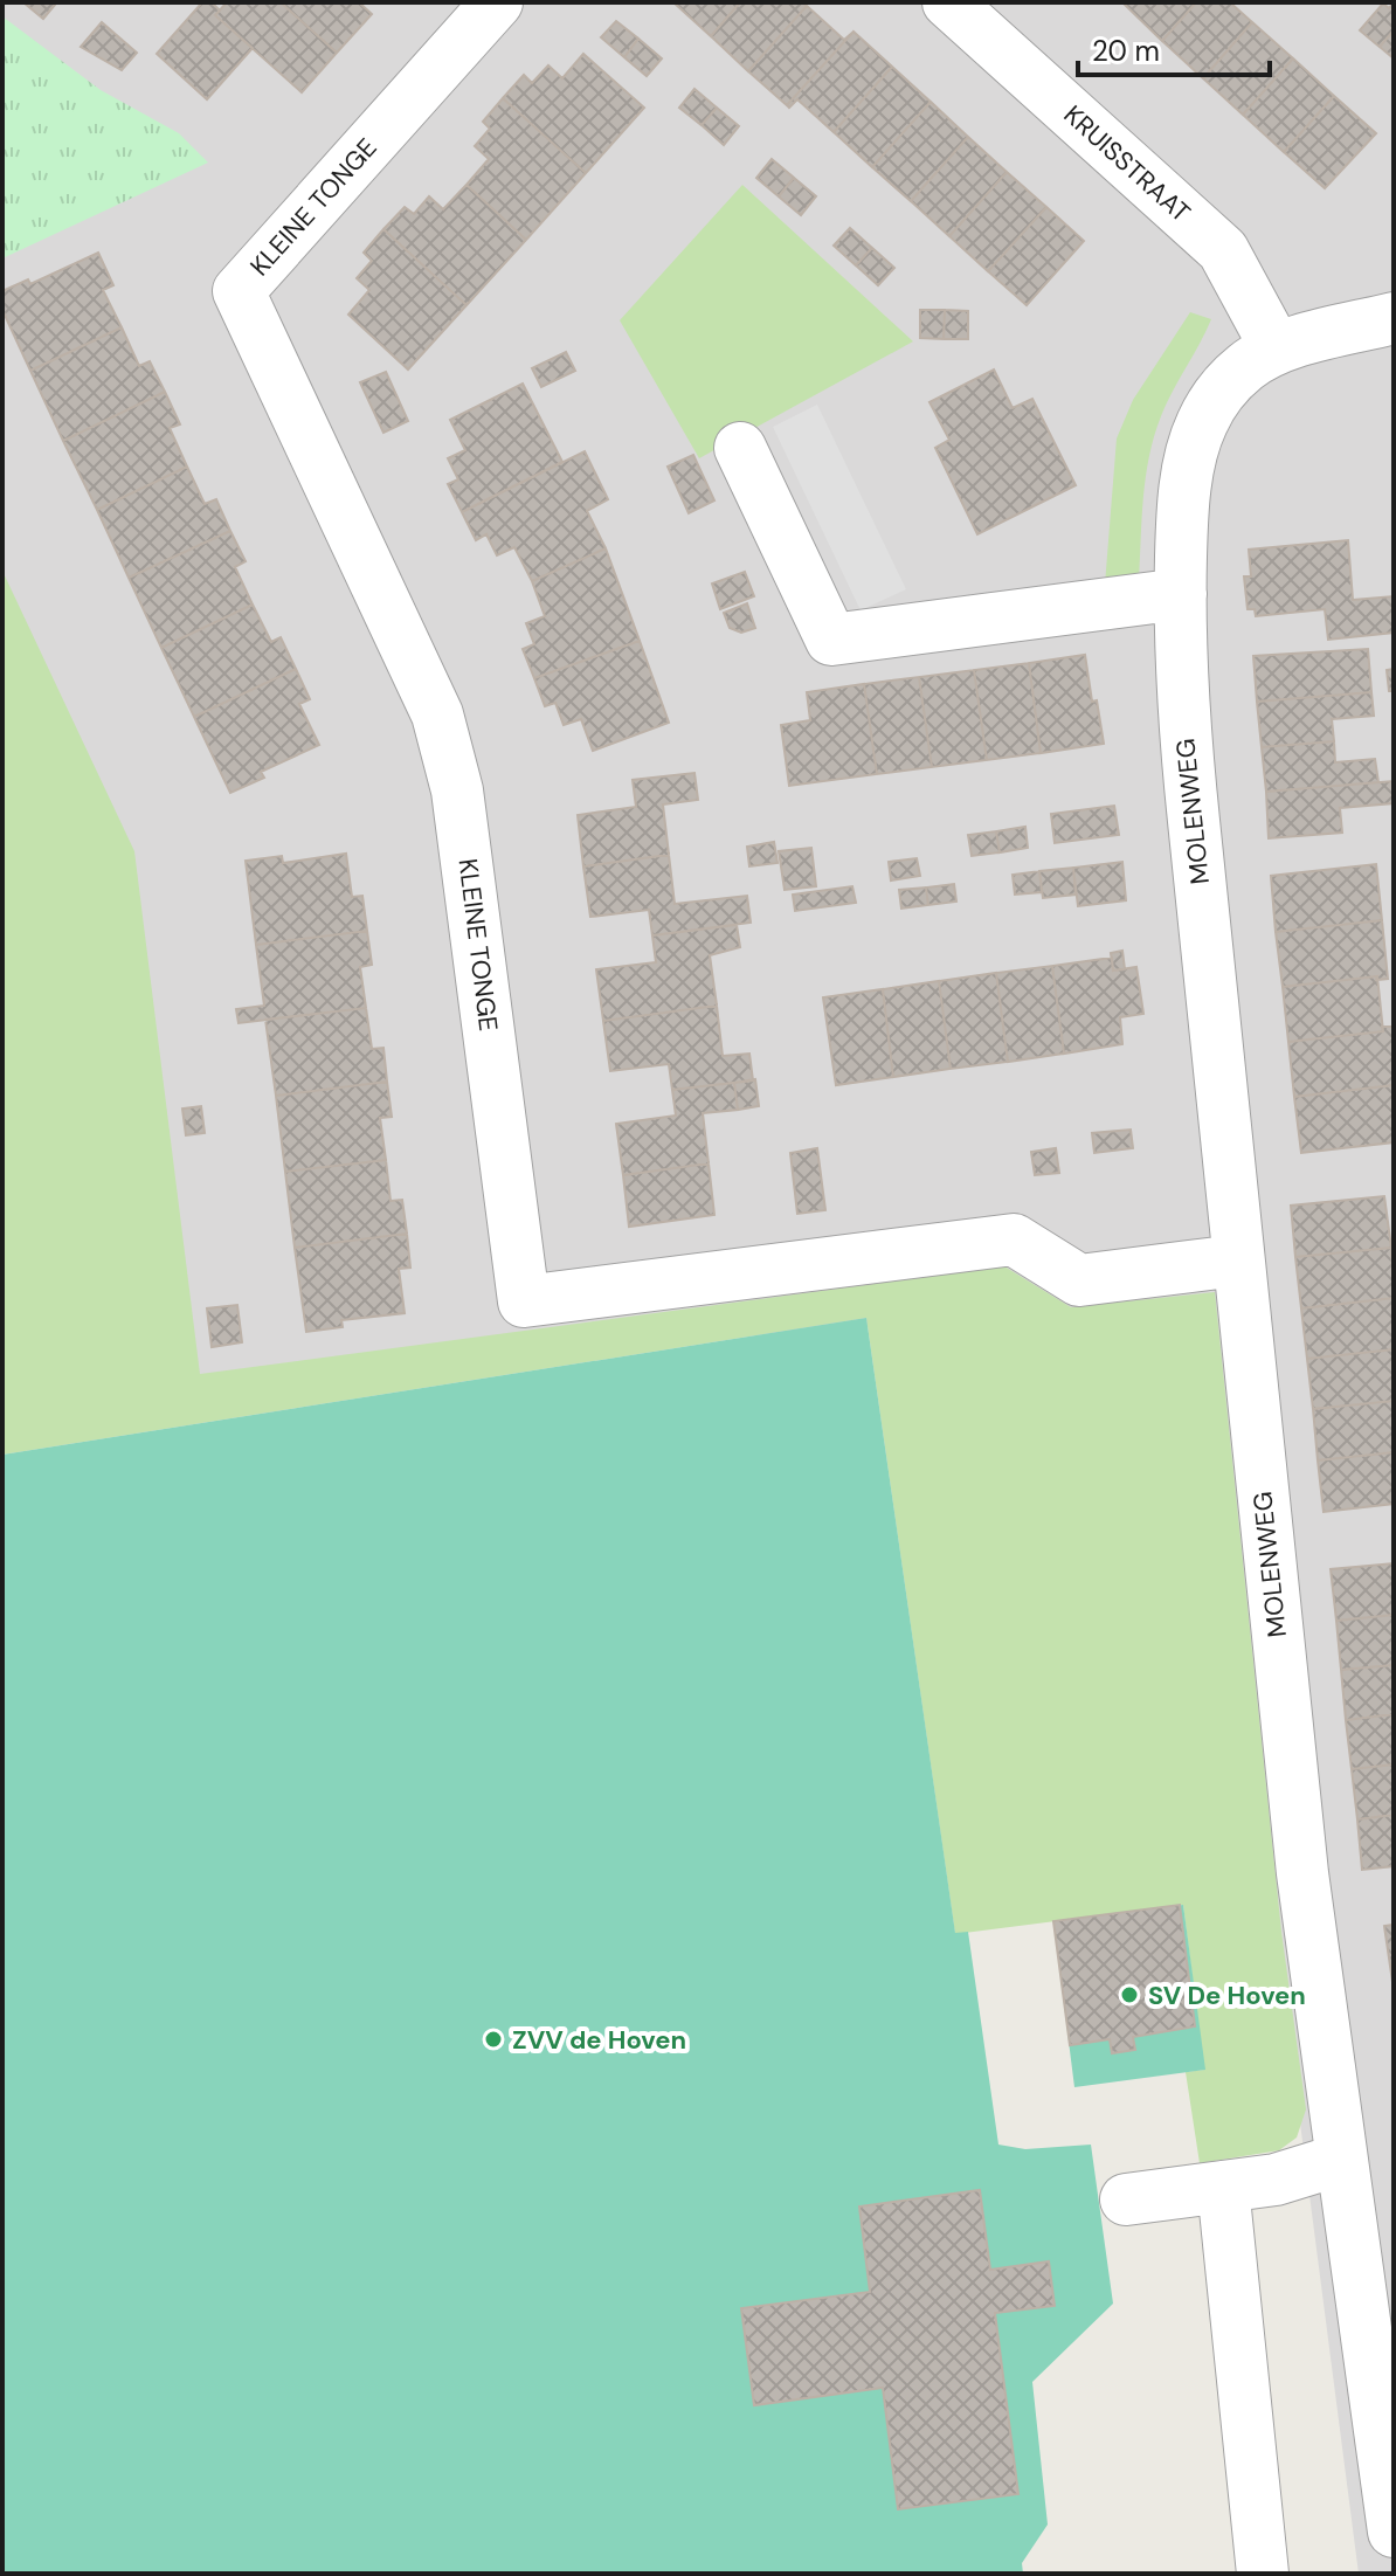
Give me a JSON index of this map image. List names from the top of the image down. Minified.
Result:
{"streets":{"street":["KRUISSTRAAT","KLEINE TONGE","MOLENWEG"]},"crossings":[["KRUISSTRAAT","MOLENWEG"],["KLEINE TONGE","MOLENWEG"]],"places":["SV De Hoven","ZVV de Hoven"],"scale_bar":"20 m"}
